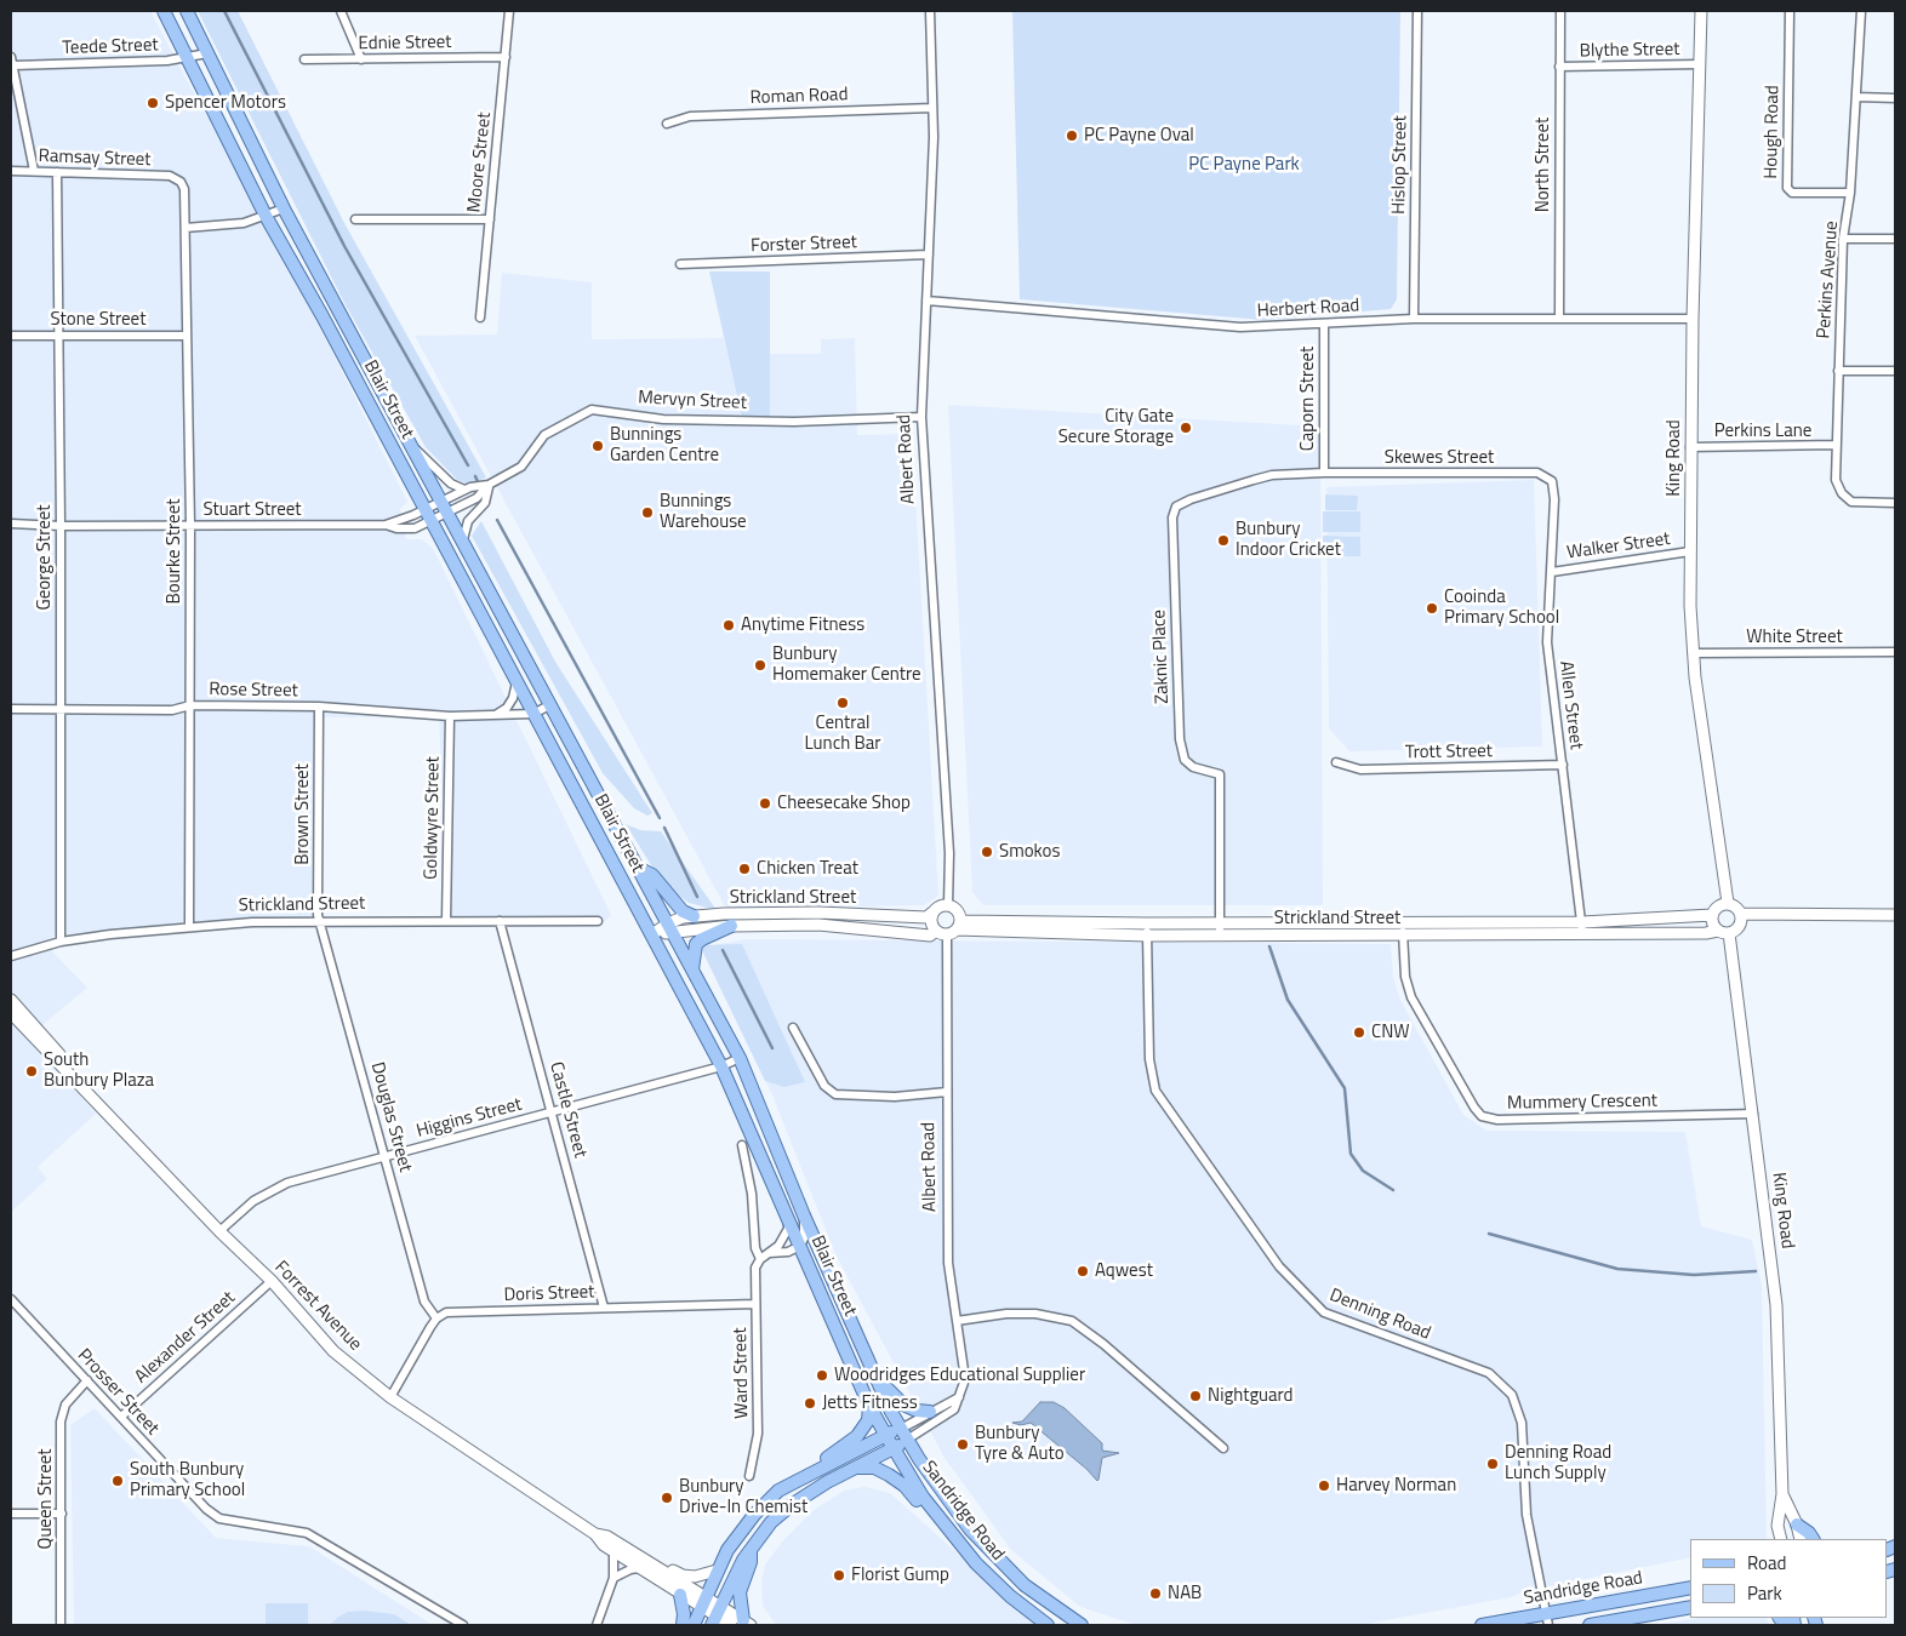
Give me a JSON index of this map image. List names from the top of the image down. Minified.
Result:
{"streets":{"main road":["Blair Street","Sandridge Road"],"street":["Ednie Street","Teede Street","Blythe Street","Roman Road","Hough Road","Ramsay Street","Moore Street","Hislop Street","North Street","Forster Street","Perkins Avenue","Herbert Road","Stone Street","Caporn Street","Mervyn Street","Perkins Lane","Skewes Street","King Road","Albert Road","Stuart Street","Walker Street","Bourke Street","George Street","White Street","Zaknic Place","Rose Street","Allen Street","Trott Street","Brown Street","Goldwyre Street","Strickland Street","Mummery Crescent","Castle Street","Douglas Street","Higgins Street","Doris Street","Forrest Avenue","Denning Road","Alexander Street","Ward Street","Prosser Street","Queen Street"]},"crossings":[["Ednie Street","Moore Street"],["Teede Street","Blair Street"],["Blythe Street","North Street"],["Blythe Street","King Road"],["Roman Road","Albert Road"],["Hough Road","Perkins Avenue"],["Ramsay Street","Bourke Street"],["Ramsay Street","George Street"],["Hislop Street","Herbert Road"],["North Street","Herbert Road"],["Forster Street","Albert Road"],["Perkins Avenue","Perkins Lane"],["Herbert Road","Caporn Street"],["Herbert Road","King Road"],["Herbert Road","Albert Road"],["Stone Street","Bourke Street"],["Stone Street","George Street"],["Caporn Street","Skewes Street"],["Caporn Street","Zaknic Place"],["Blair Street","Mervyn Street"],["Blair Street","Stuart Street"],["Blair Street","Rose Street"],["Blair Street","Strickland Street"],["Blair Street","Higgins Street"],["Blair Street","Sandridge Road"],["Mervyn Street","Albert Road"],["Mervyn Street","Stuart Street"],["Perkins Lane","King Road"],["Skewes Street","Zaknic Place"],["Skewes Street","Allen Street"],["King Road","Walker Street"],["King Road","White Street"],["King Road","Strickland Street"],["King Road","Mummery Crescent"],["Albert Road","Strickland Street"],["Albert Road","Sandridge Road"],["Stuart Street","Bourke Street"],["Stuart Street","George Street"],["Walker Street","Allen Street"],["Bourke Street","Rose Street"],["Bourke Street","Strickland Street"],["George Street","Rose Street"],["George Street","Strickland Street"],["Zaknic Place","Strickland Street"],["Rose Street","Brown Street"],["Rose Street","Goldwyre Street"],["Allen Street","Trott Street"],["Allen Street","Strickland Street"],["Brown Street","Strickland Street"],["Brown Street","Douglas Street"],["Goldwyre Street","Strickland Street"],["Strickland Street","Mummery Crescent"],["Strickland Street","Castle Street"],["Strickland Street","Douglas Street"],["Strickland Street","Denning Road"],["Castle Street","Higgins Street"],["Castle Street","Doris Street"],["Douglas Street","Higgins Street"],["Douglas Street","Doris Street"],["Higgins Street","Forrest Avenue"],["Doris Street","Ward Street"],["Forrest Avenue","Alexander Street"],["Denning Road","Sandridge Road"],["Alexander Street","Prosser Street"],["Prosser Street","Queen Street"]],"parks":["PC Payne Park"],"places":["Spencer Motors","PC Payne Oval","City Gate Secure Storage","Bunnings Garden Centre","Bunnings Warehouse","Bunbury Indoor Cricket","Cooinda Primary School","Anytime Fitness","Bunbury Homemaker Centre","Central Lunch Bar","Cheesecake Shop","Smokos","Chicken Treat","CNW","South Bunbury Plaza","Aqwest","Woodridges Educational Supplier","Nightguard","Jetts Fitness","Bunbury Tyre & Auto","Denning Road Lunch Supply","South Bunbury Primary School","Harvey Norman","Bunbury Drive-In Chemist","Florist Gump","NAB"],"legend":["Road","Park"]}
